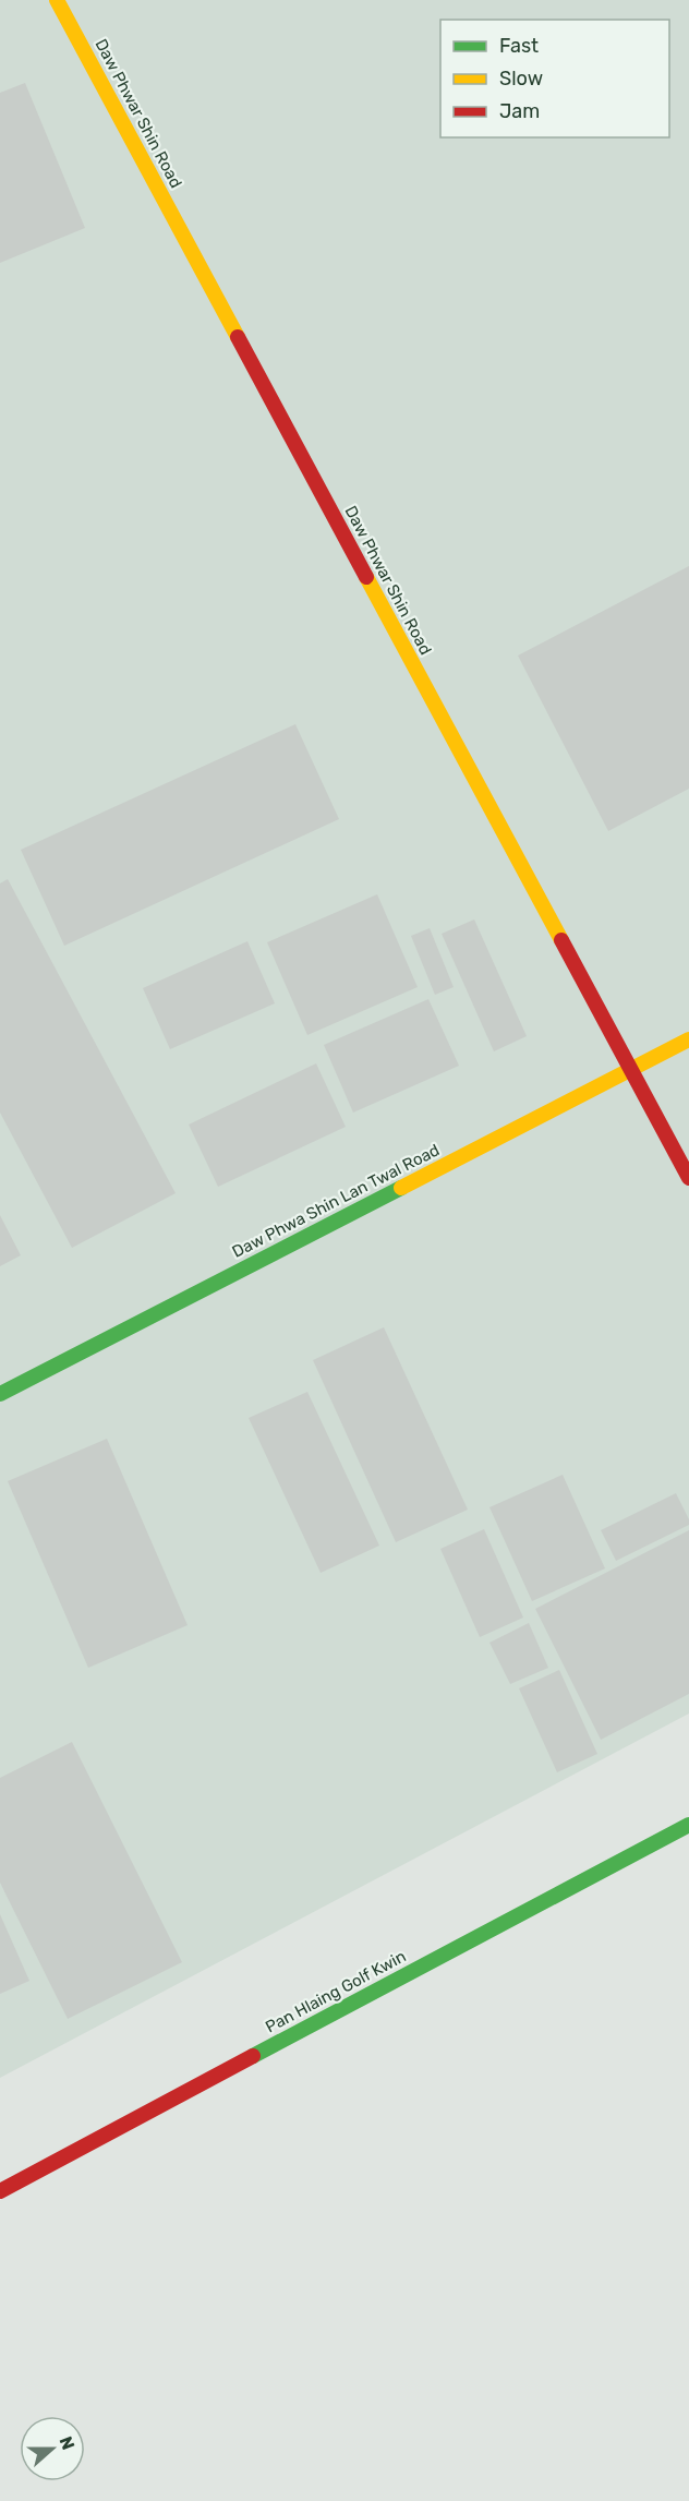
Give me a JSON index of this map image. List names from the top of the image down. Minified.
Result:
{"streets":{"street":["Daw Phwar Shin Road","Daw Phwa Shin Lan Twal Road","Pan Hlaing Golf Kwin"]},"crossings":[["Daw Phwar Shin Road","Daw Phwa Shin Lan Twal Road"]],"legend":["Fast","Slow","Jam"],"north":"right"}
